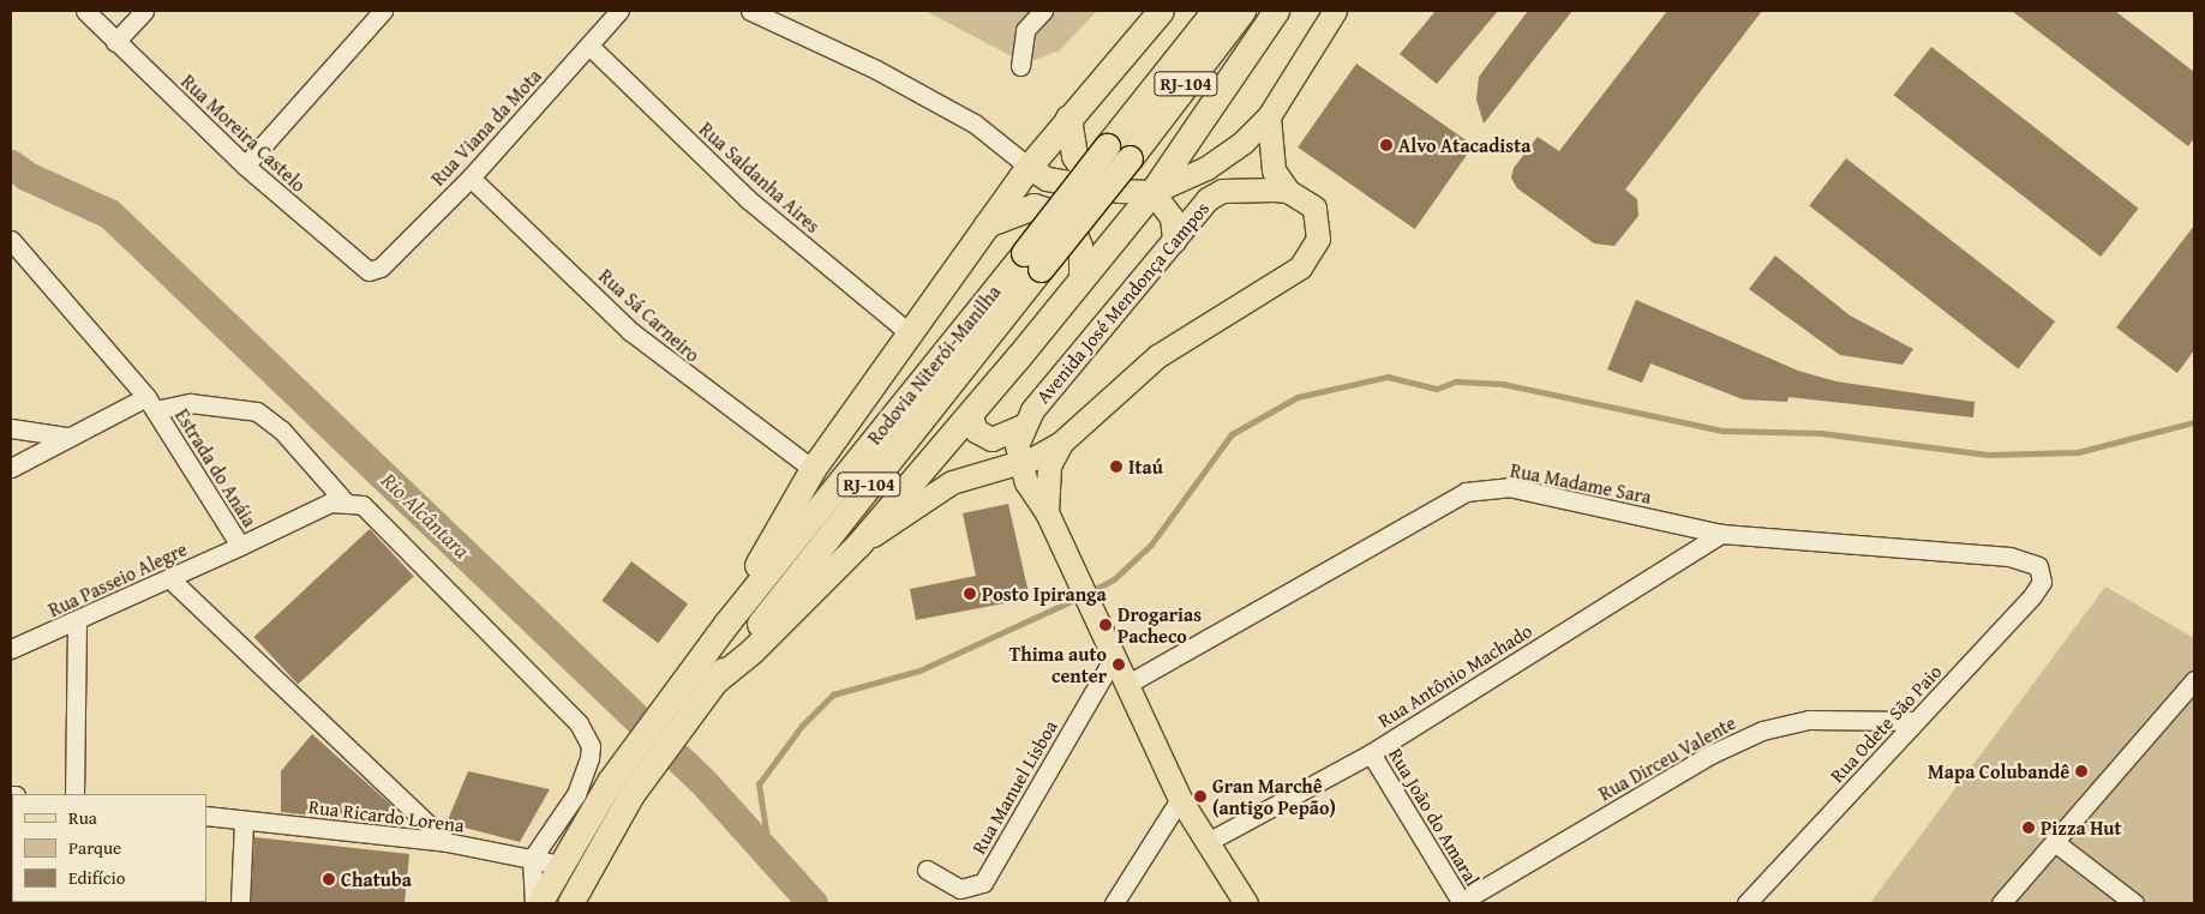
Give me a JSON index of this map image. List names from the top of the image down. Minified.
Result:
{"streets":{"highway":["RJ-104","Rodovia Niterói-Manilha"],"main road":["Avenida José Mendonça Campos"],"street":["Rua Viana da Mota","Rua Moreira Castelo","Rua Saldanha Aires","Rua Sá Carneiro","Estrada do Anáia","Rua Madame Sara","Rua Passeio Alegre","Rua Antônio Machado","Rua Odete São Paio","Rua Dirceu Valente","Rua Manuel Lisboa","Rua Ricardo Lorena","Rua João do Amaral"]},"crossings":[["Rua Viana da Mota","Rua Moreira Castelo"],["Rua Viana da Mota","Rua Saldanha Aires"],["Rua Viana da Mota","Rua Sá Carneiro"],["Rodovia Niterói-Manilha","Rua Ricardo Lorena"],["Estrada do Anáia","Rua Passeio Alegre"],["Rua Madame Sara","Rua Antônio Machado"],["Rua Madame Sara","Rua Odete São Paio"],["Rua Antônio Machado","Rua João do Amaral"],["Rua Odete São Paio","Rua Dirceu Valente"],["Rua Dirceu Valente","Rua João do Amaral"]],"water":["Rio Alcântara"],"places":["Alvo Atacadista","Itaú","Posto Ipiranga","Drogarias Pacheco","Thima auto center","Mapa Colubandê","Gran Marchê (antigo Pepão)","Pizza Hut","Chatuba"],"legend":["Rua","Parque","Edifício"]}
